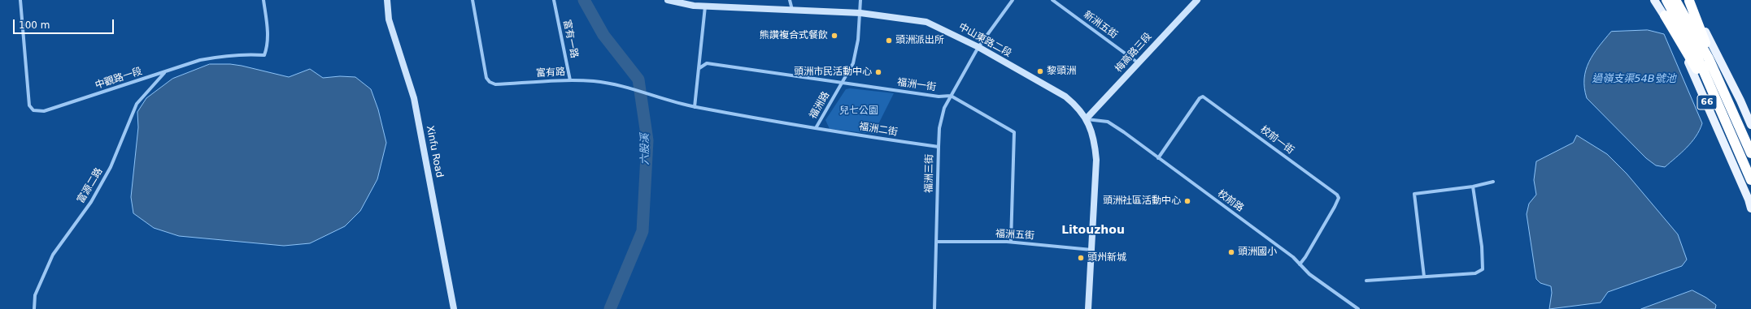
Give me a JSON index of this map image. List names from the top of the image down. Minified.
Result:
{"streets":{"highway":["66"],"main road":["中山東路二段","梅高路三段","Xinfu Road"],"street":["新洲五街","富有一路","富有路","中觀路一段","福洲一街","福洲路","福洲二街","校前一街","福洲三街","富源二路","校前路","福洲五街"]},"crossings":[["新洲五街","梅高路三段"],["富有一路","富有路"],["中山東路二段","梅高路三段"],["中山東路二段","福洲路"],["中山東路二段","福洲三街"],["中山東路二段","校前路"],["中山東路二段","福洲五街"],["梅高路三段","校前路"],["富有路","福洲路"],["中觀路一段","富源二路"],["福洲一街","福洲路"],["福洲一街","福洲三街"],["福洲路","福洲二街"],["福洲二街","福洲三街"],["校前一街","校前路"],["福洲三街","福洲五街"]],"districts":["Litouzhou"],"water":["過嶺支渠54B號池","六股溪"],"parks":["兒七公園"],"places":["熊讚複合式餐飲","頭洲派出所","黎頭洲","頭洲市民活動中心","頭洲社區活動中心","頭洲國小","頭州新城"],"scale_bar":"100 m"}
